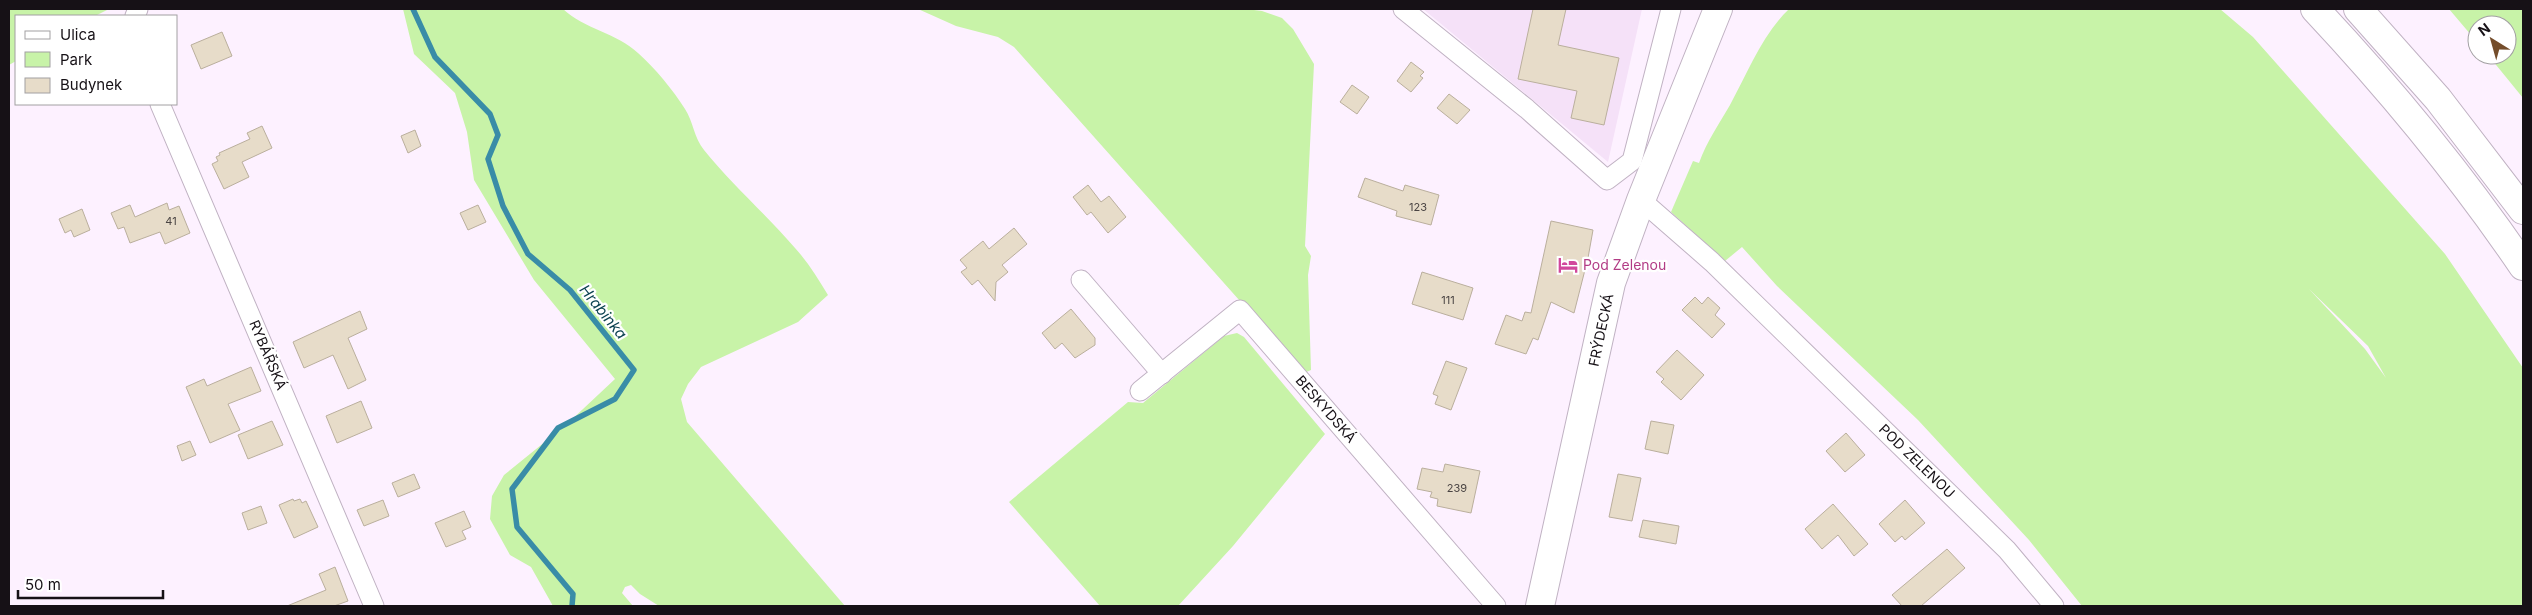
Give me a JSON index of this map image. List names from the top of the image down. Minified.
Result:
{"streets":{"main road":["FRÝDECKÁ"],"street":["RYBÁŘSKÁ","BESKYDSKÁ","POD ZELENOU"]},"crossings":[["FRÝDECKÁ","POD ZELENOU"]],"water":["Hrabinka"],"places":{"hotel":["Pod Zelenou"]},"house_numbers":["123","41","111","239"],"legend":["Ulica","Park","Budynek"],"scale_bar":"50 m","north":"top left"}
